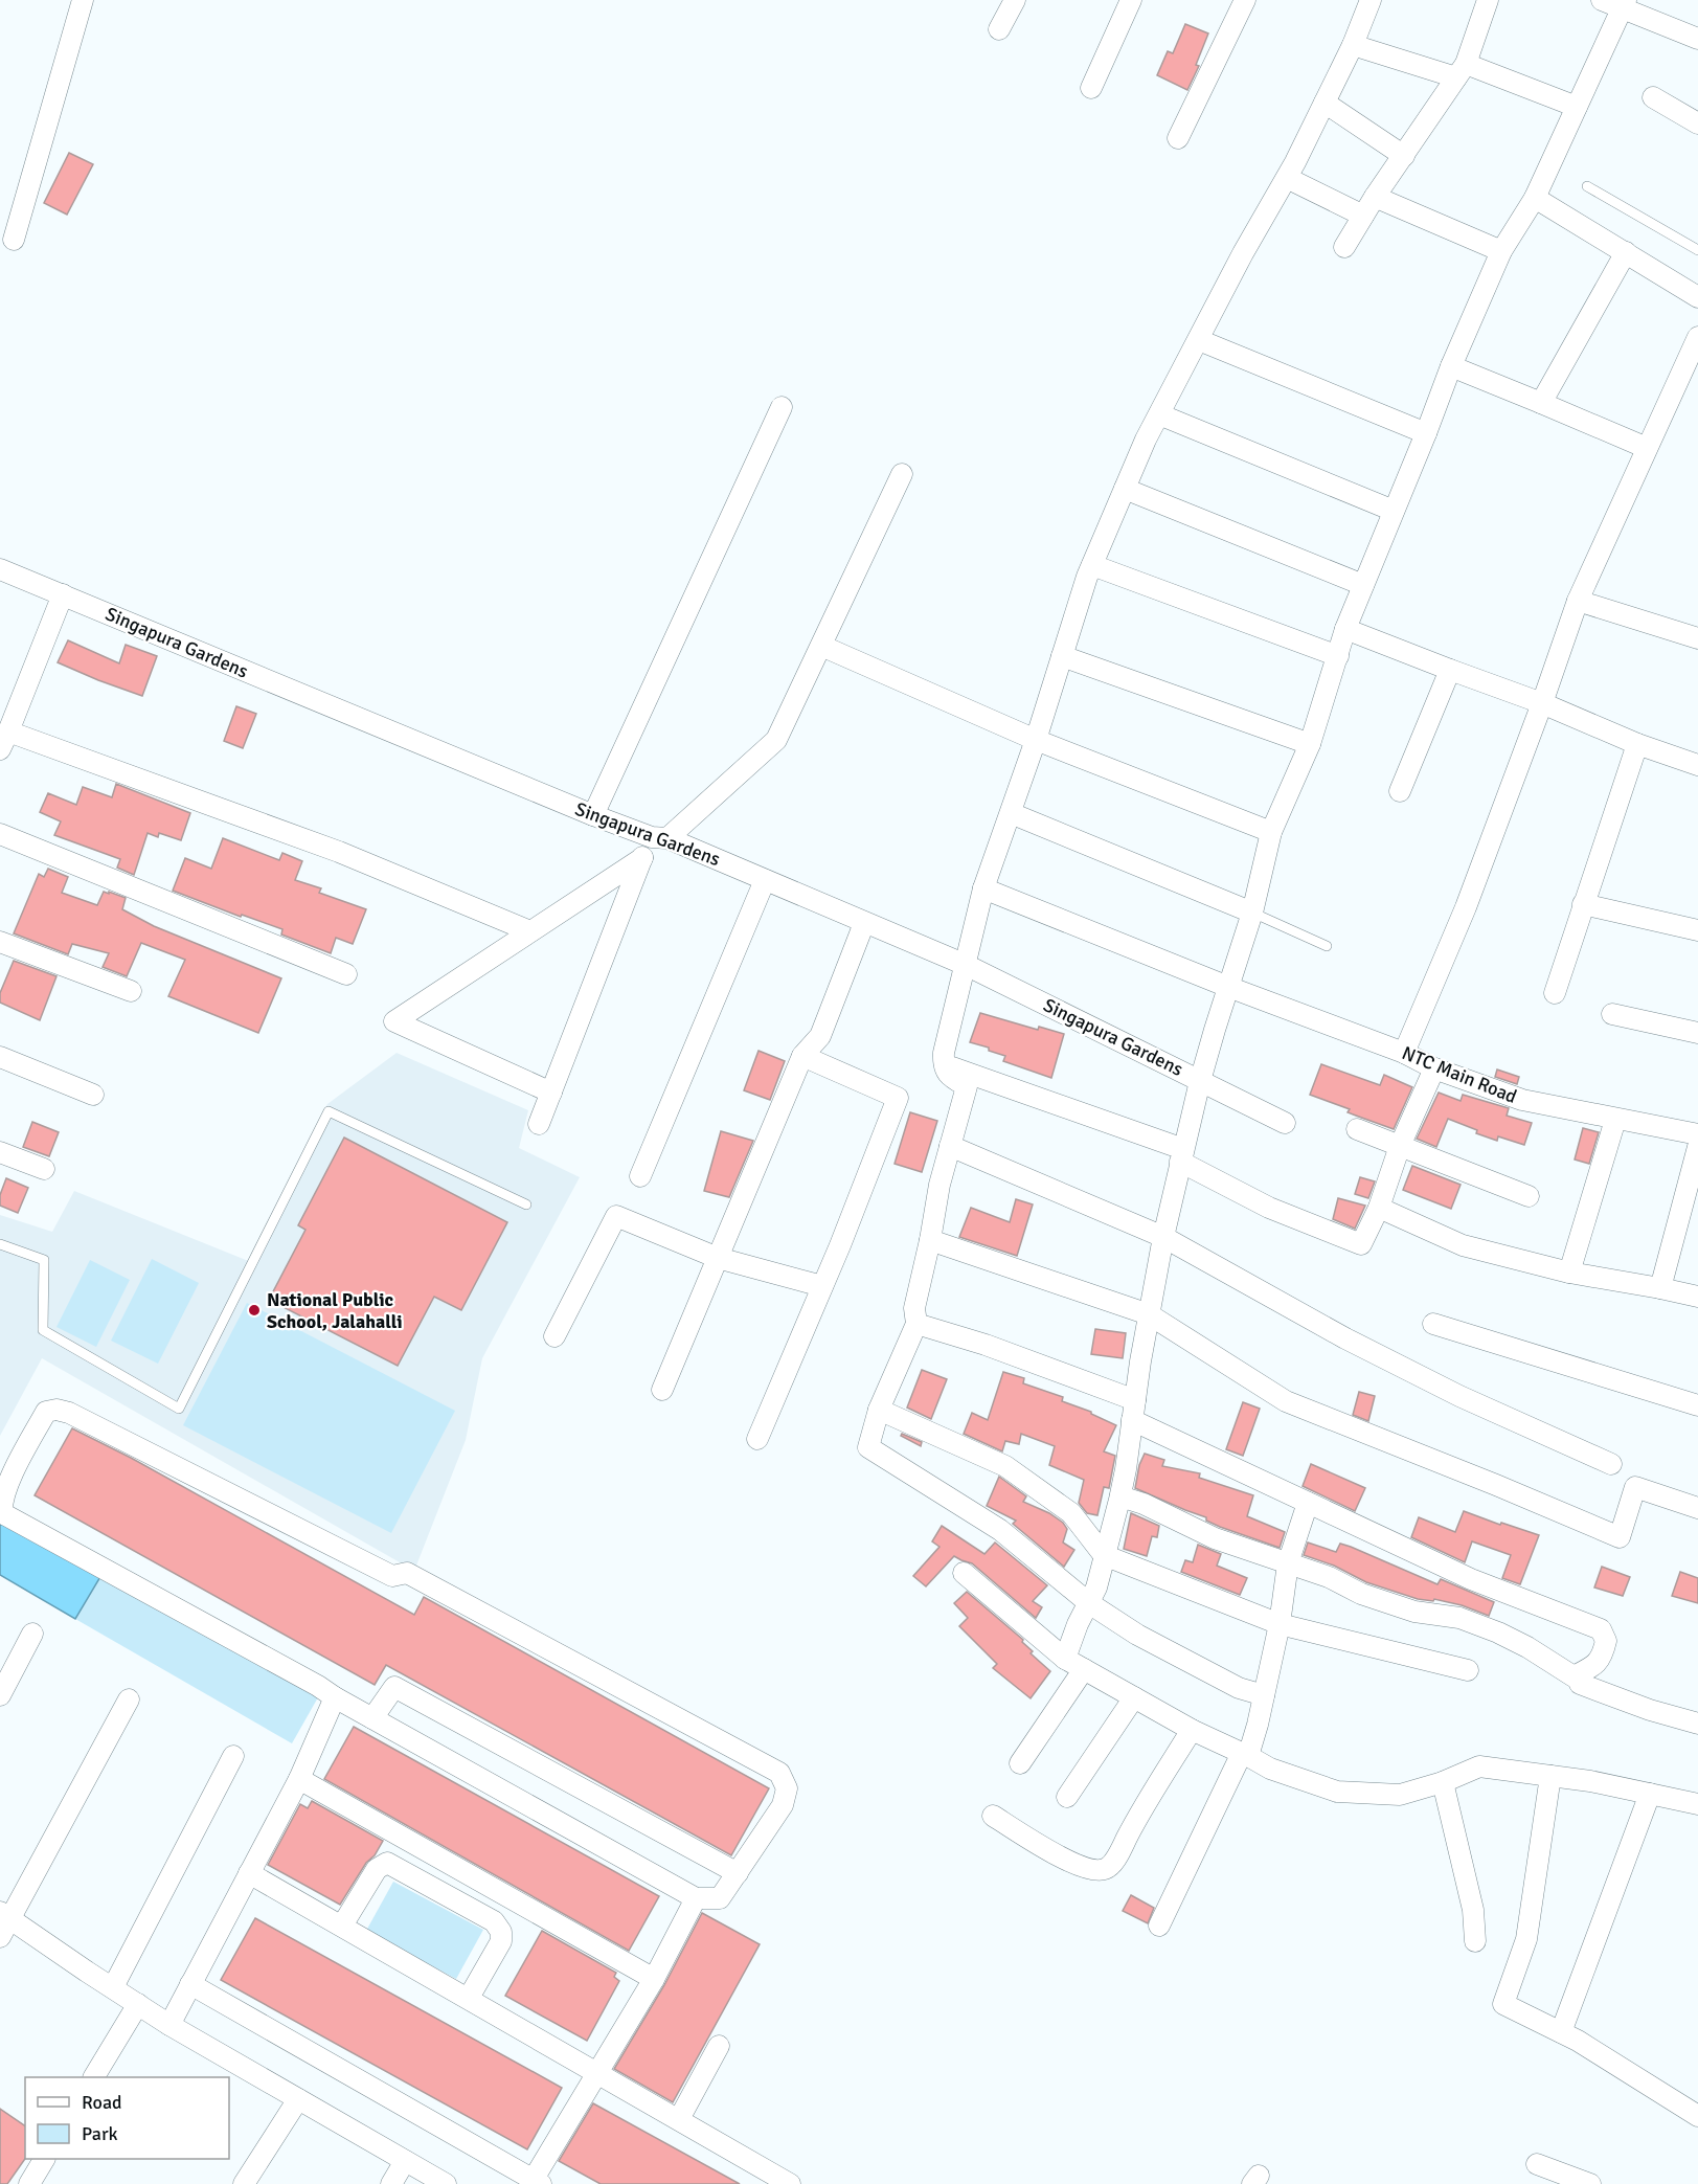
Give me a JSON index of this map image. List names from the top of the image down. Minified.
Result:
{"streets":{"street":["Singapura Gardens","NTC Main Road"]},"places":["National Public School, Jalahalli"],"legend":["Road","Park"]}
